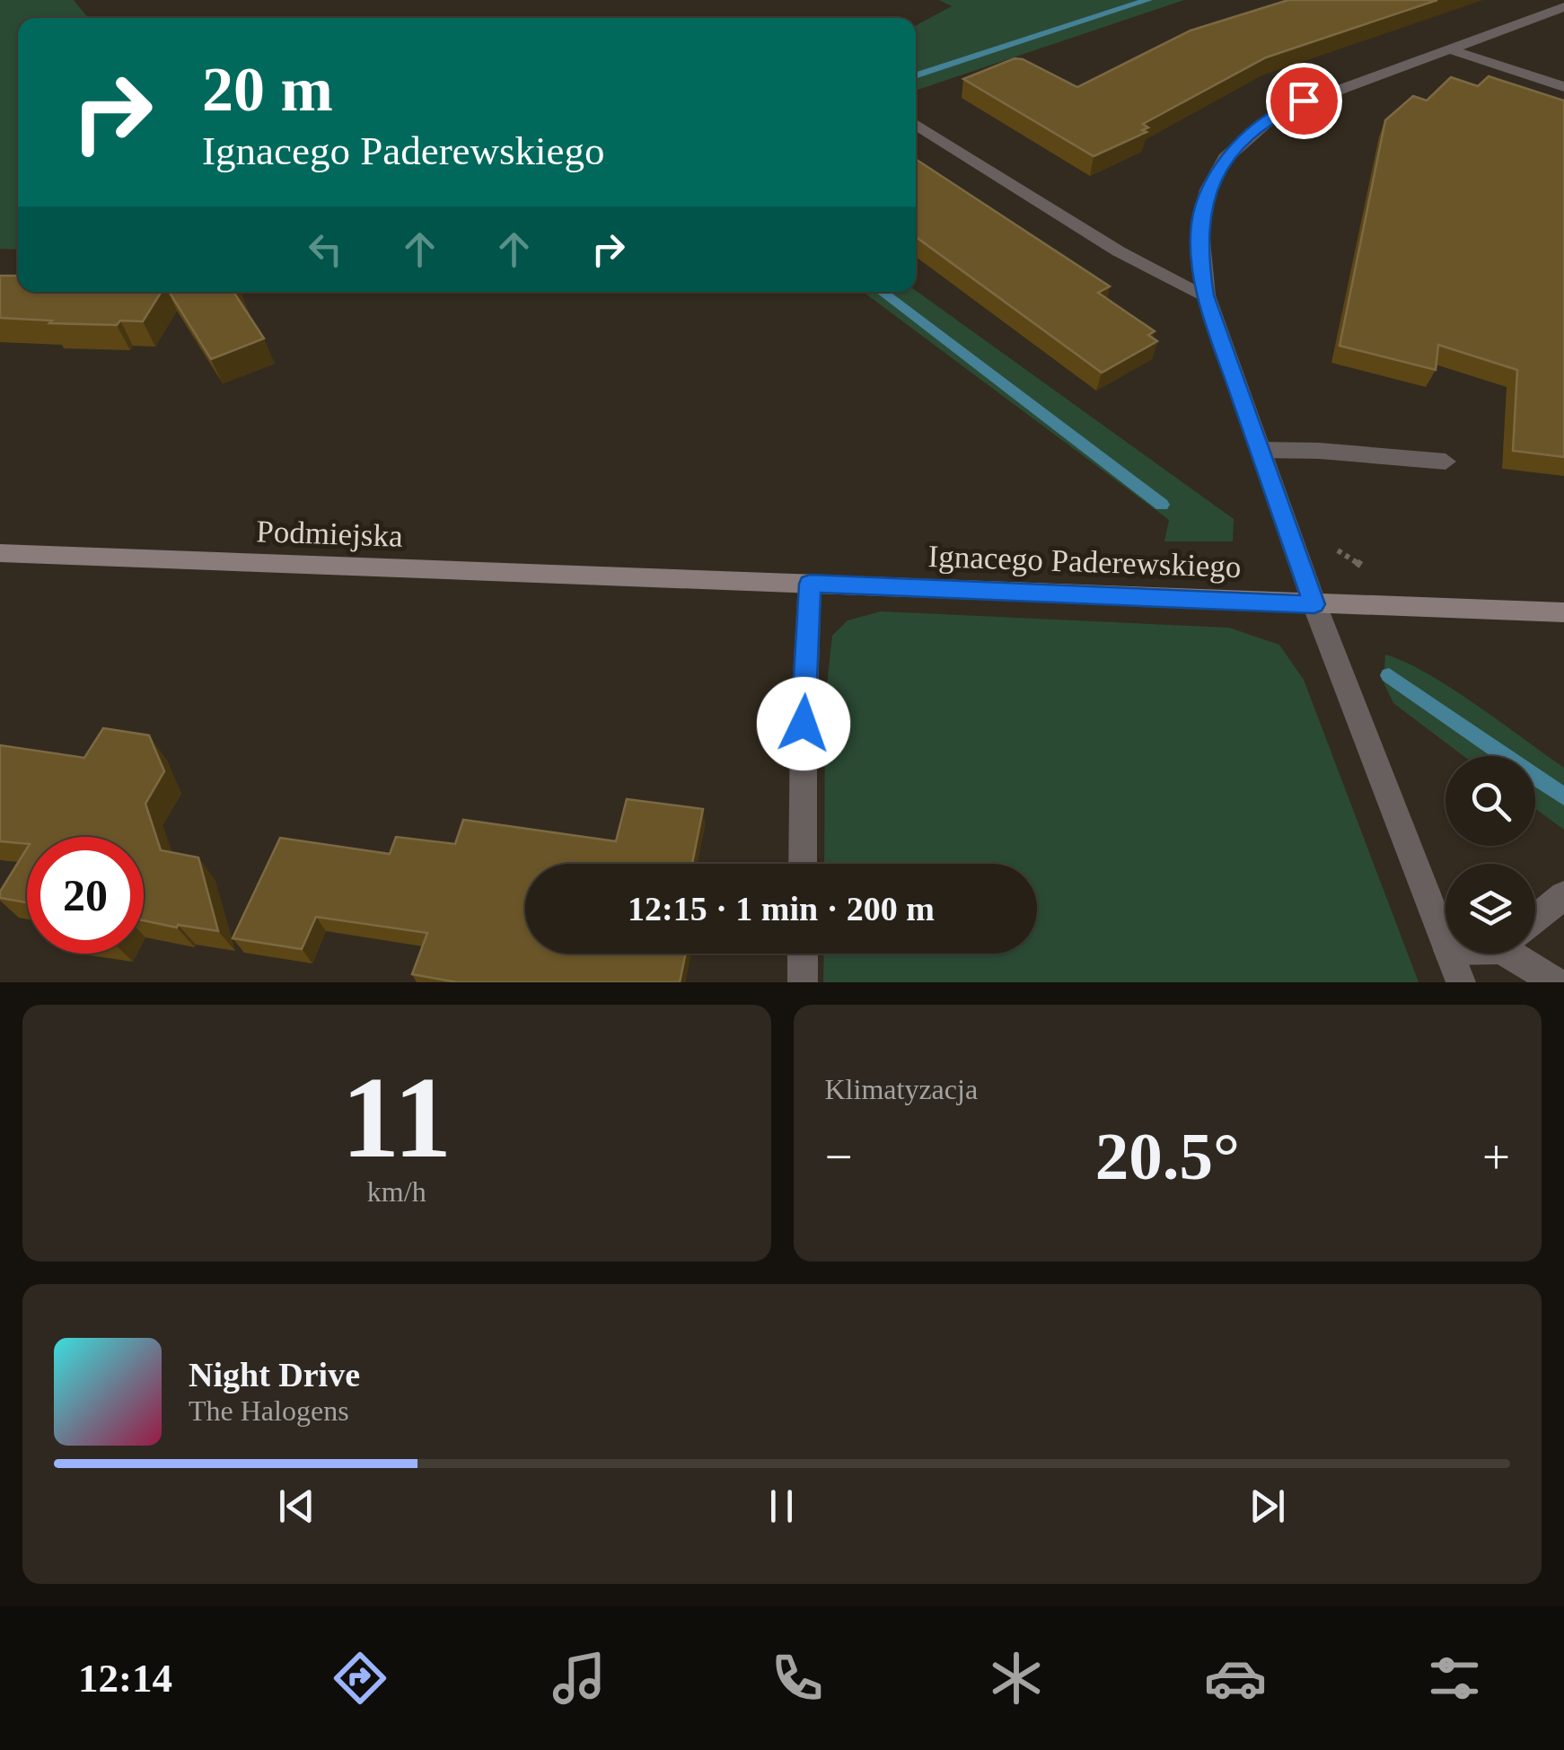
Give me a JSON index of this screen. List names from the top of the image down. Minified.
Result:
{"streets":{"street":["Podmiejska","Ignacego Paderewskiego"]},"crossings":[["Podmiejska","Ignacego Paderewskiego"]],"page":{"turn":["20 m","Ignacego Paderewskiego"],"limit":"20","trip":"12:15 · 1 min · 200 m","tile":[["11","km/h"],"Klimatyzacja"],"heat":["−","20.5°","+"],"song":["Night Drive","The Halogens"],"tabs":"12:14"}}
